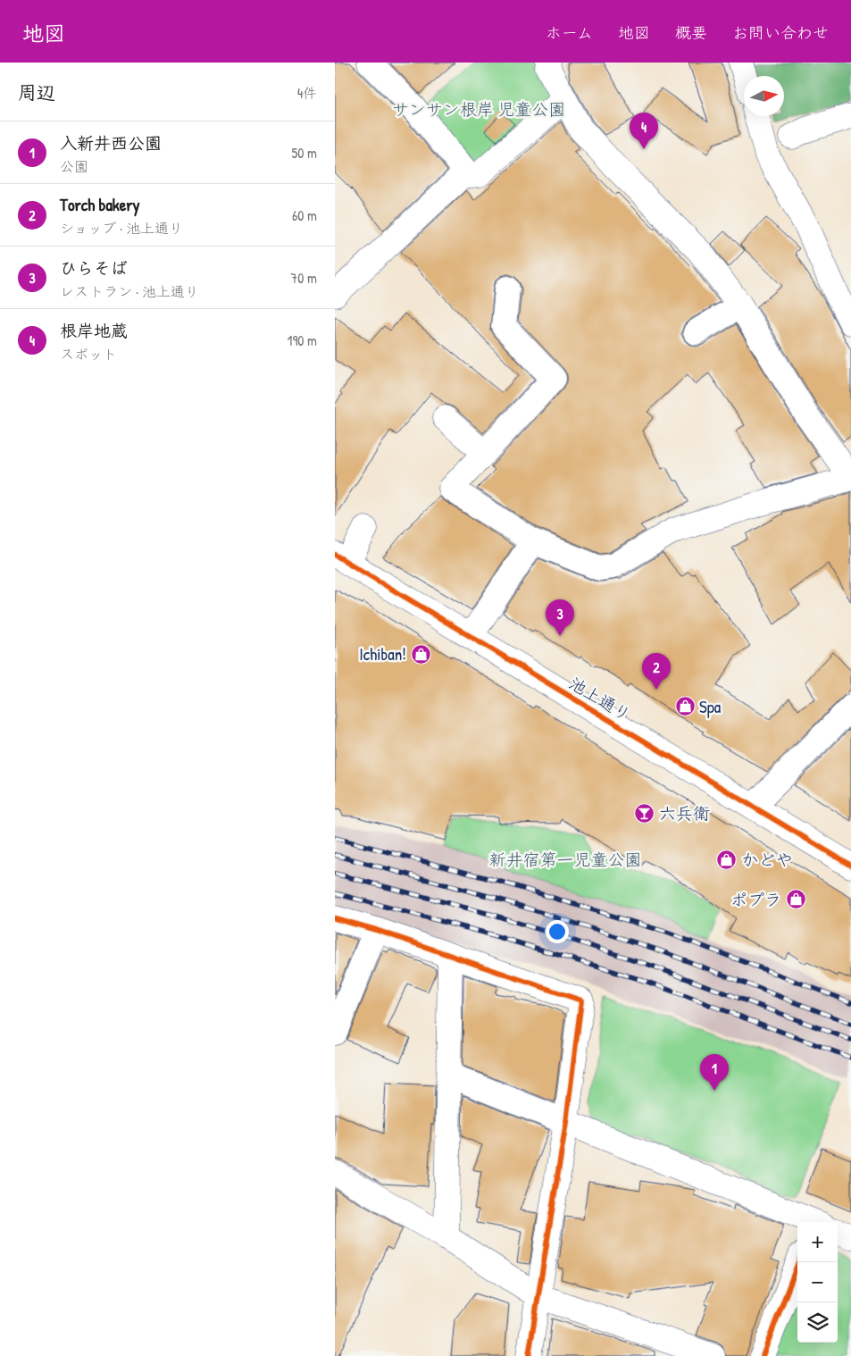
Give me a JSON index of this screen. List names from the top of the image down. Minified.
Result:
{"streets":{"street":["池上通り"]},"parks":["サンサン根岸 児童公園","新井宿第一児童公園"],"places":{"shop":["Ichiban!","Spa","かどや","ポプラ"],"bar":["六兵衛"]},"north":"right","page":{"header":"地図","nav":["ホーム","地図","概要","お問い合わせ"],"heading":["周辺","4件"],"pins":["4","3","2","1"],"list":[{"mark":"1","name":"入新井西公園","note":"公園","value":"50 m"},{"mark":"2","name":"Torch bakery","note":"ショップ · 池上通り","value":"60 m"},{"mark":"3","name":"ひらそば","note":"レストラン · 池上通り","value":"70 m"},{"mark":"4","name":"根岸地蔵","note":"スポット","value":"190 m"}],"map_buttons":["+","−"]}}
